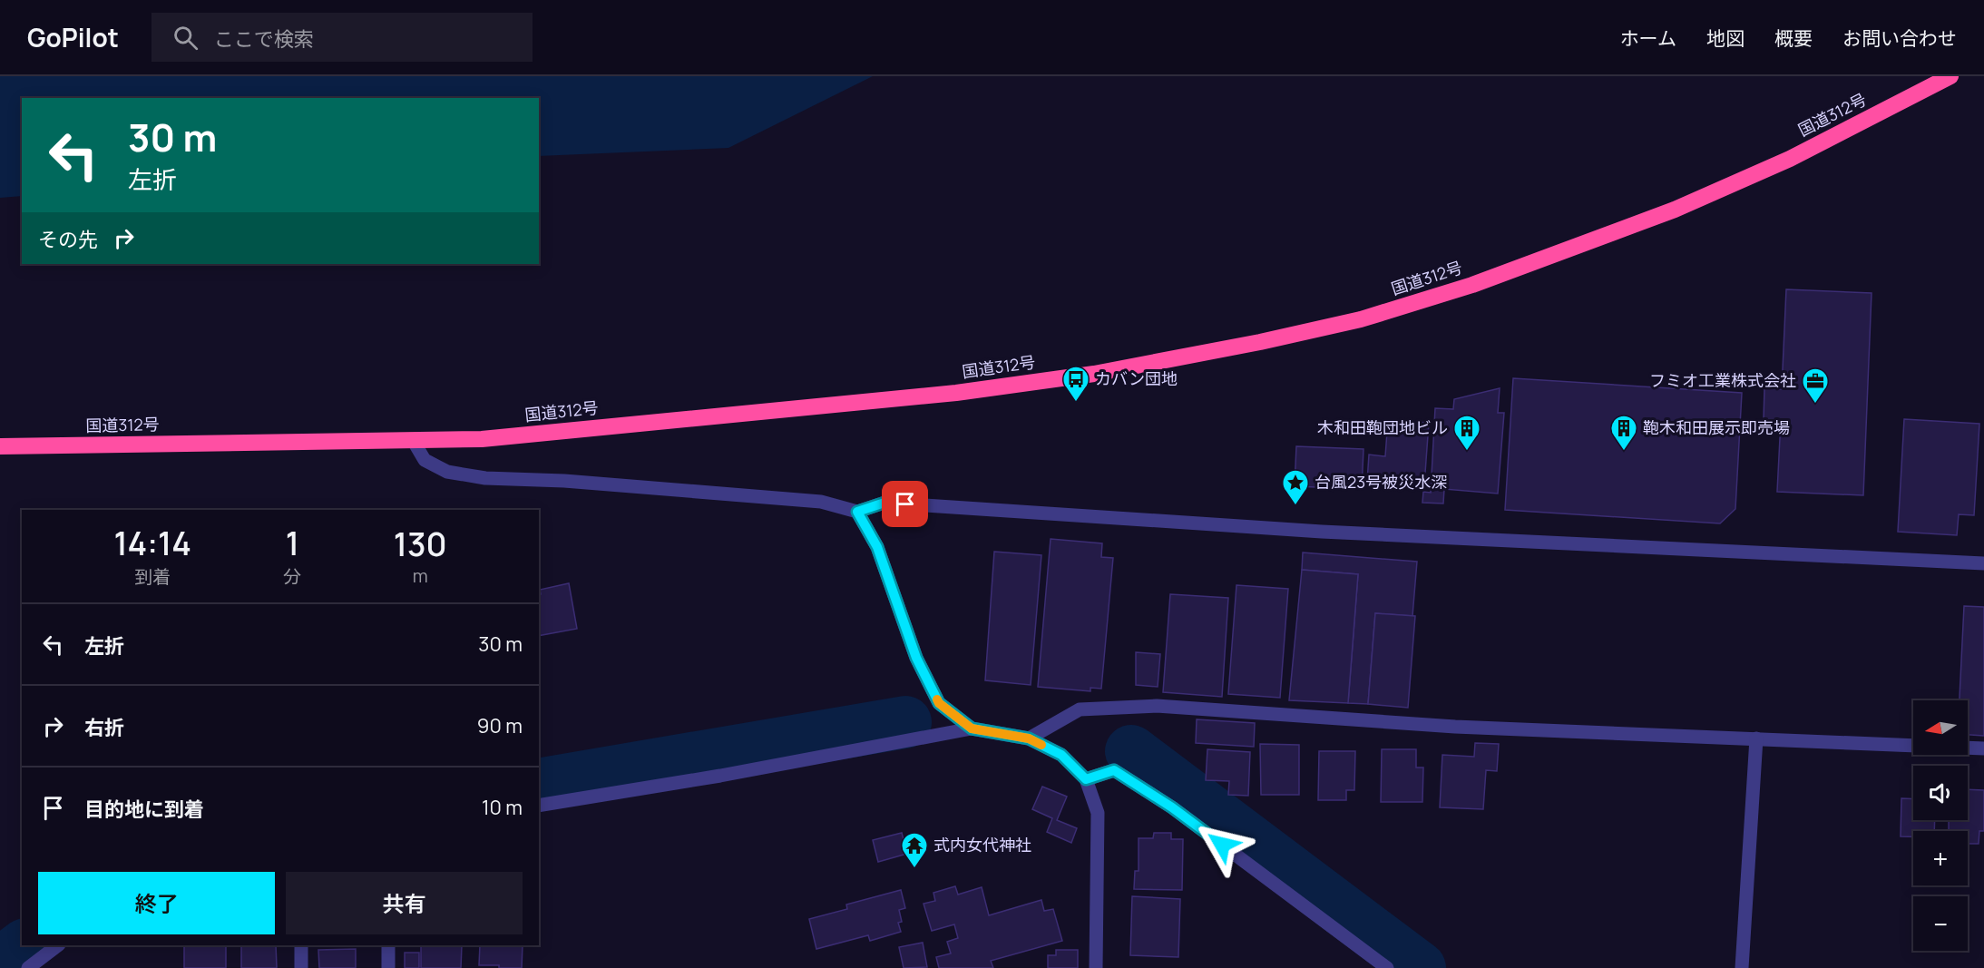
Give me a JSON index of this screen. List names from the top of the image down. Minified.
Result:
{"streets":{"highway":["国道312号"]},"places":{"bus stop":["カバン団地"],"office":["フミオ工業株式会社"],"building":["木和田鞄団地ビル","鞄木和田展示即売場"],"place":["台風23号被災水深"],"temple":["式内女代神社"]},"north":"left","page":{"header":"GoPilot","search":"ここで検索","nav":["ホーム","地図","概要","お問い合わせ"],"turn":["30 m","左折"],"then":"その先","eta":["14:14","到着","1","分","130","m"],"list":[{"name":"左折","value":"30 m"},{"name":"右折","value":"90 m"},{"name":"目的地に到着","value":"10 m"}],"map_buttons":["+","−"],"buttons":["終了","共有"]}}
